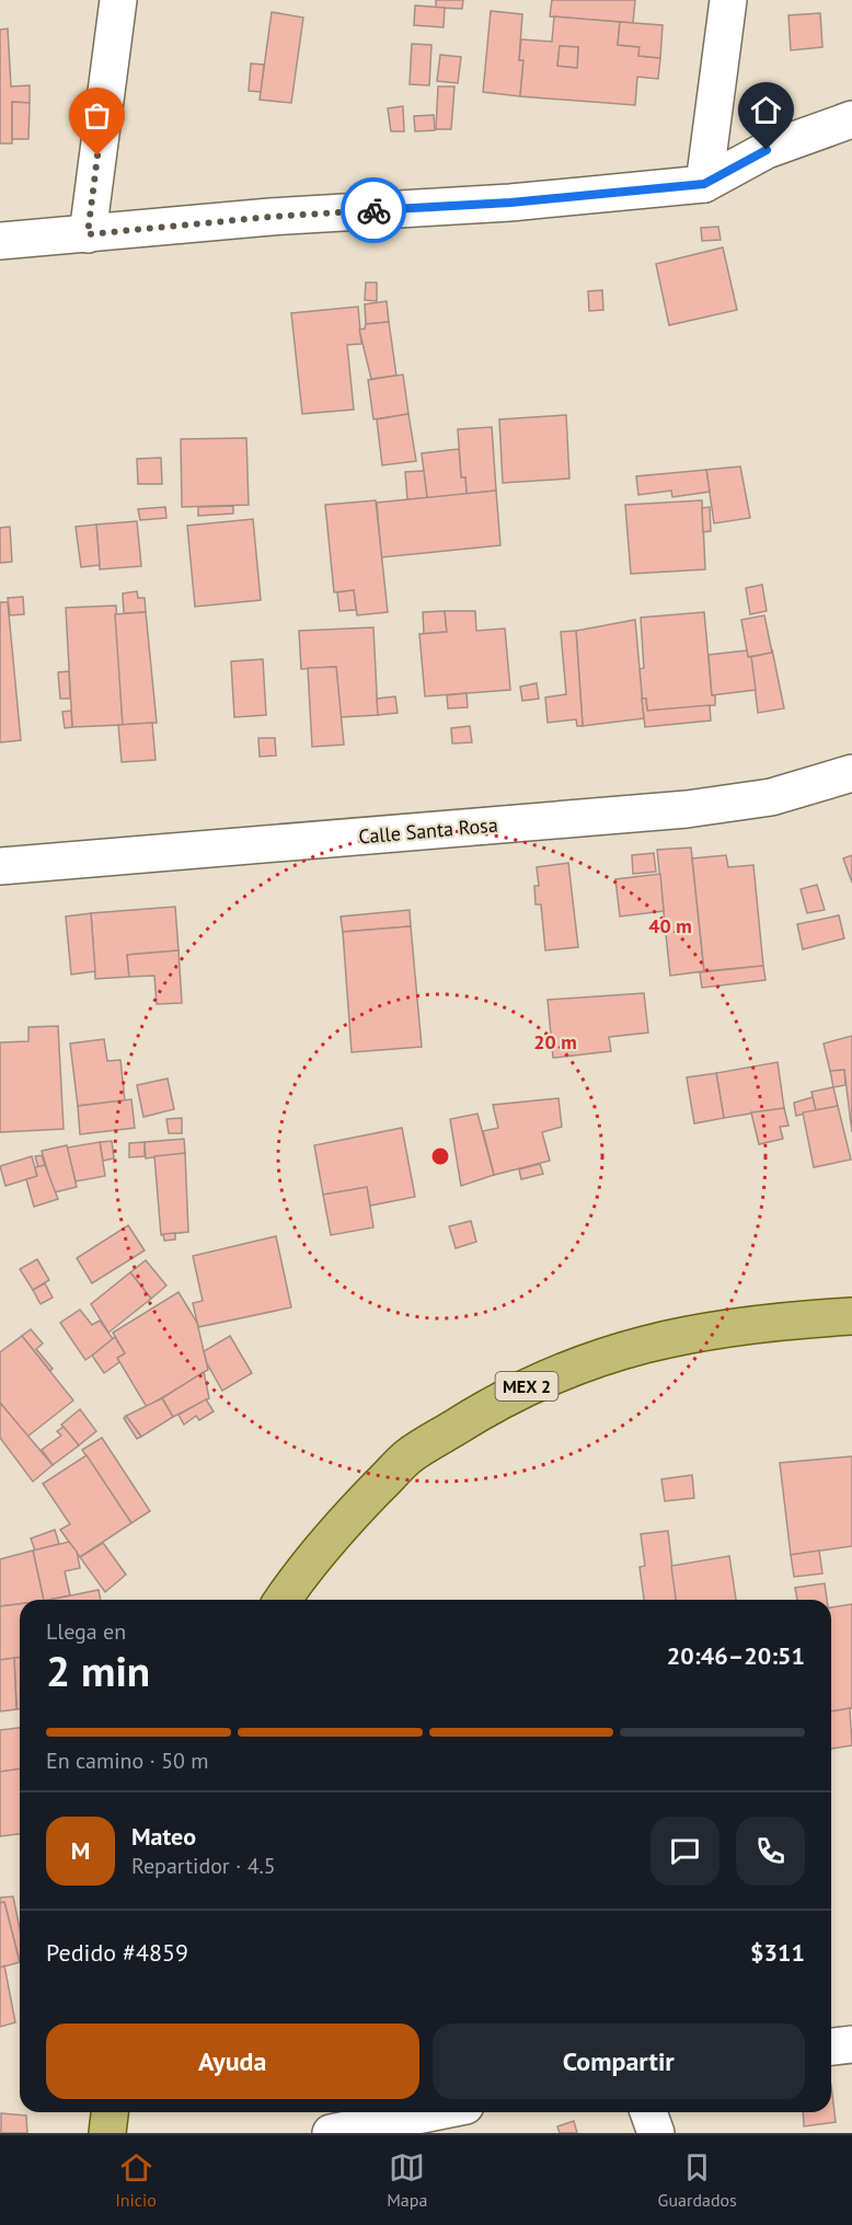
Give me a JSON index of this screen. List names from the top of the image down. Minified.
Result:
{"streets":{"main road":["MEX 2"],"street":["Calle Santa Rosa"]},"page":{"heading":["2 min","Llega en","20:46–20:51"],"panel":["Mateo","Repartidor · 4.5","Pedido #4859","$311"],"bar":"En camino · 50 m","round":"M","buttons":["Ayuda","Compartir"],"tabs":["Inicio","Mapa","Guardados"]},"rings":["40 m","20 m"]}
